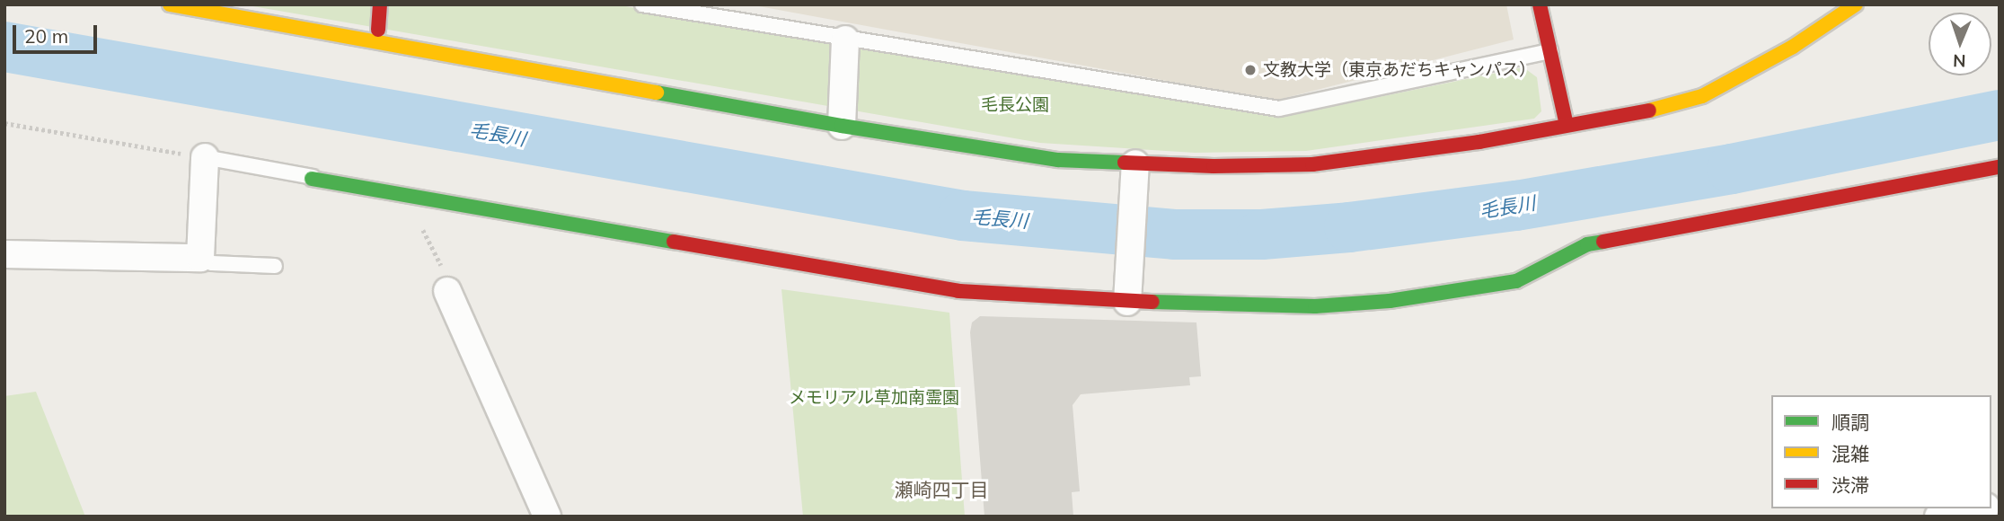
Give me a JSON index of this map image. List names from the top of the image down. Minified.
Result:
{"districts":["瀬崎四丁目"],"water":["毛長川"],"parks":["毛長公園","メモリアル草加南霊園"],"places":["文教大学（東京あだちキャンパス）"],"legend":["順調","混雑","渋滞"],"scale_bar":"20 m","north":"bottom"}
